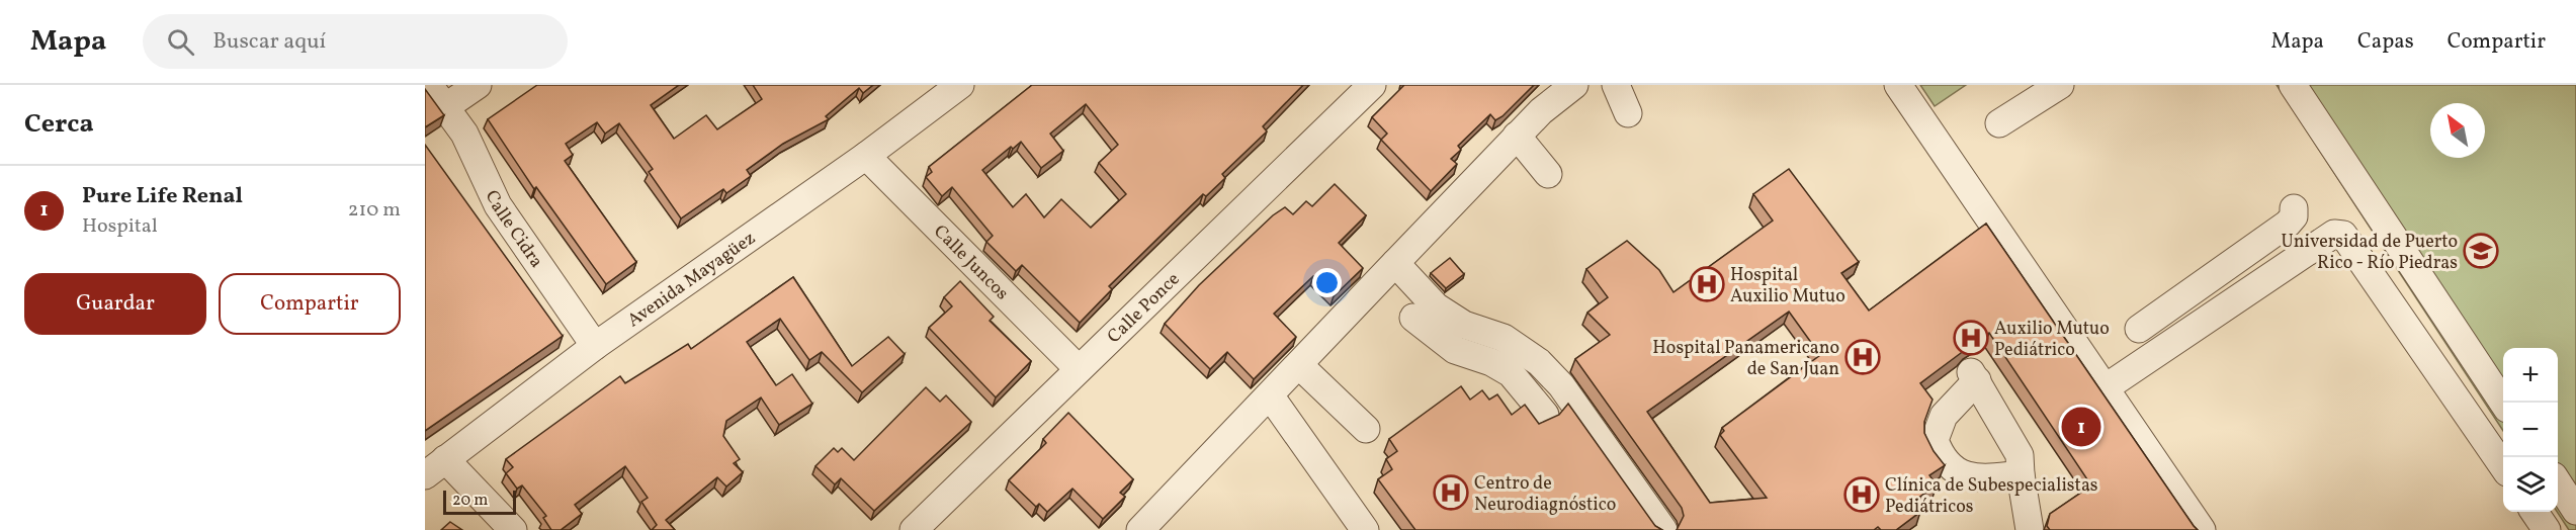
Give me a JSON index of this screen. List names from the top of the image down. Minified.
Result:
{"streets":{"street":["Calle Cidra","Calle Juncos","Avenida Mayagüez","Calle Ponce"]},"crossings":[["Calle Cidra","Avenida Mayagüez"],["Calle Juncos","Avenida Mayagüez"],["Calle Juncos","Calle Ponce"]],"places":{"school or university":["Universidad de Puerto Rico - Río Piedras"],"hospital":["Hospital Auxilio Mutuo","Auxilio Mutuo Pediátrico","Hospital Panamericano de San Juan","Centro de Neurodiagnóstico","Clínica de Subespecialistas Pediátricos"]},"scale_bar":"20 m","north":"top left","page":{"header":"Mapa","search":"Buscar aquí","nav":["Mapa","Capas","Compartir"],"heading":"Cerca","list":[{"mark":"1","name":"Pure Life Renal","note":"Hospital","value":"210 m"}],"buttons":["Guardar","Compartir"],"map_buttons":["+","−"],"pins":"1","scale":"20 m"}}
